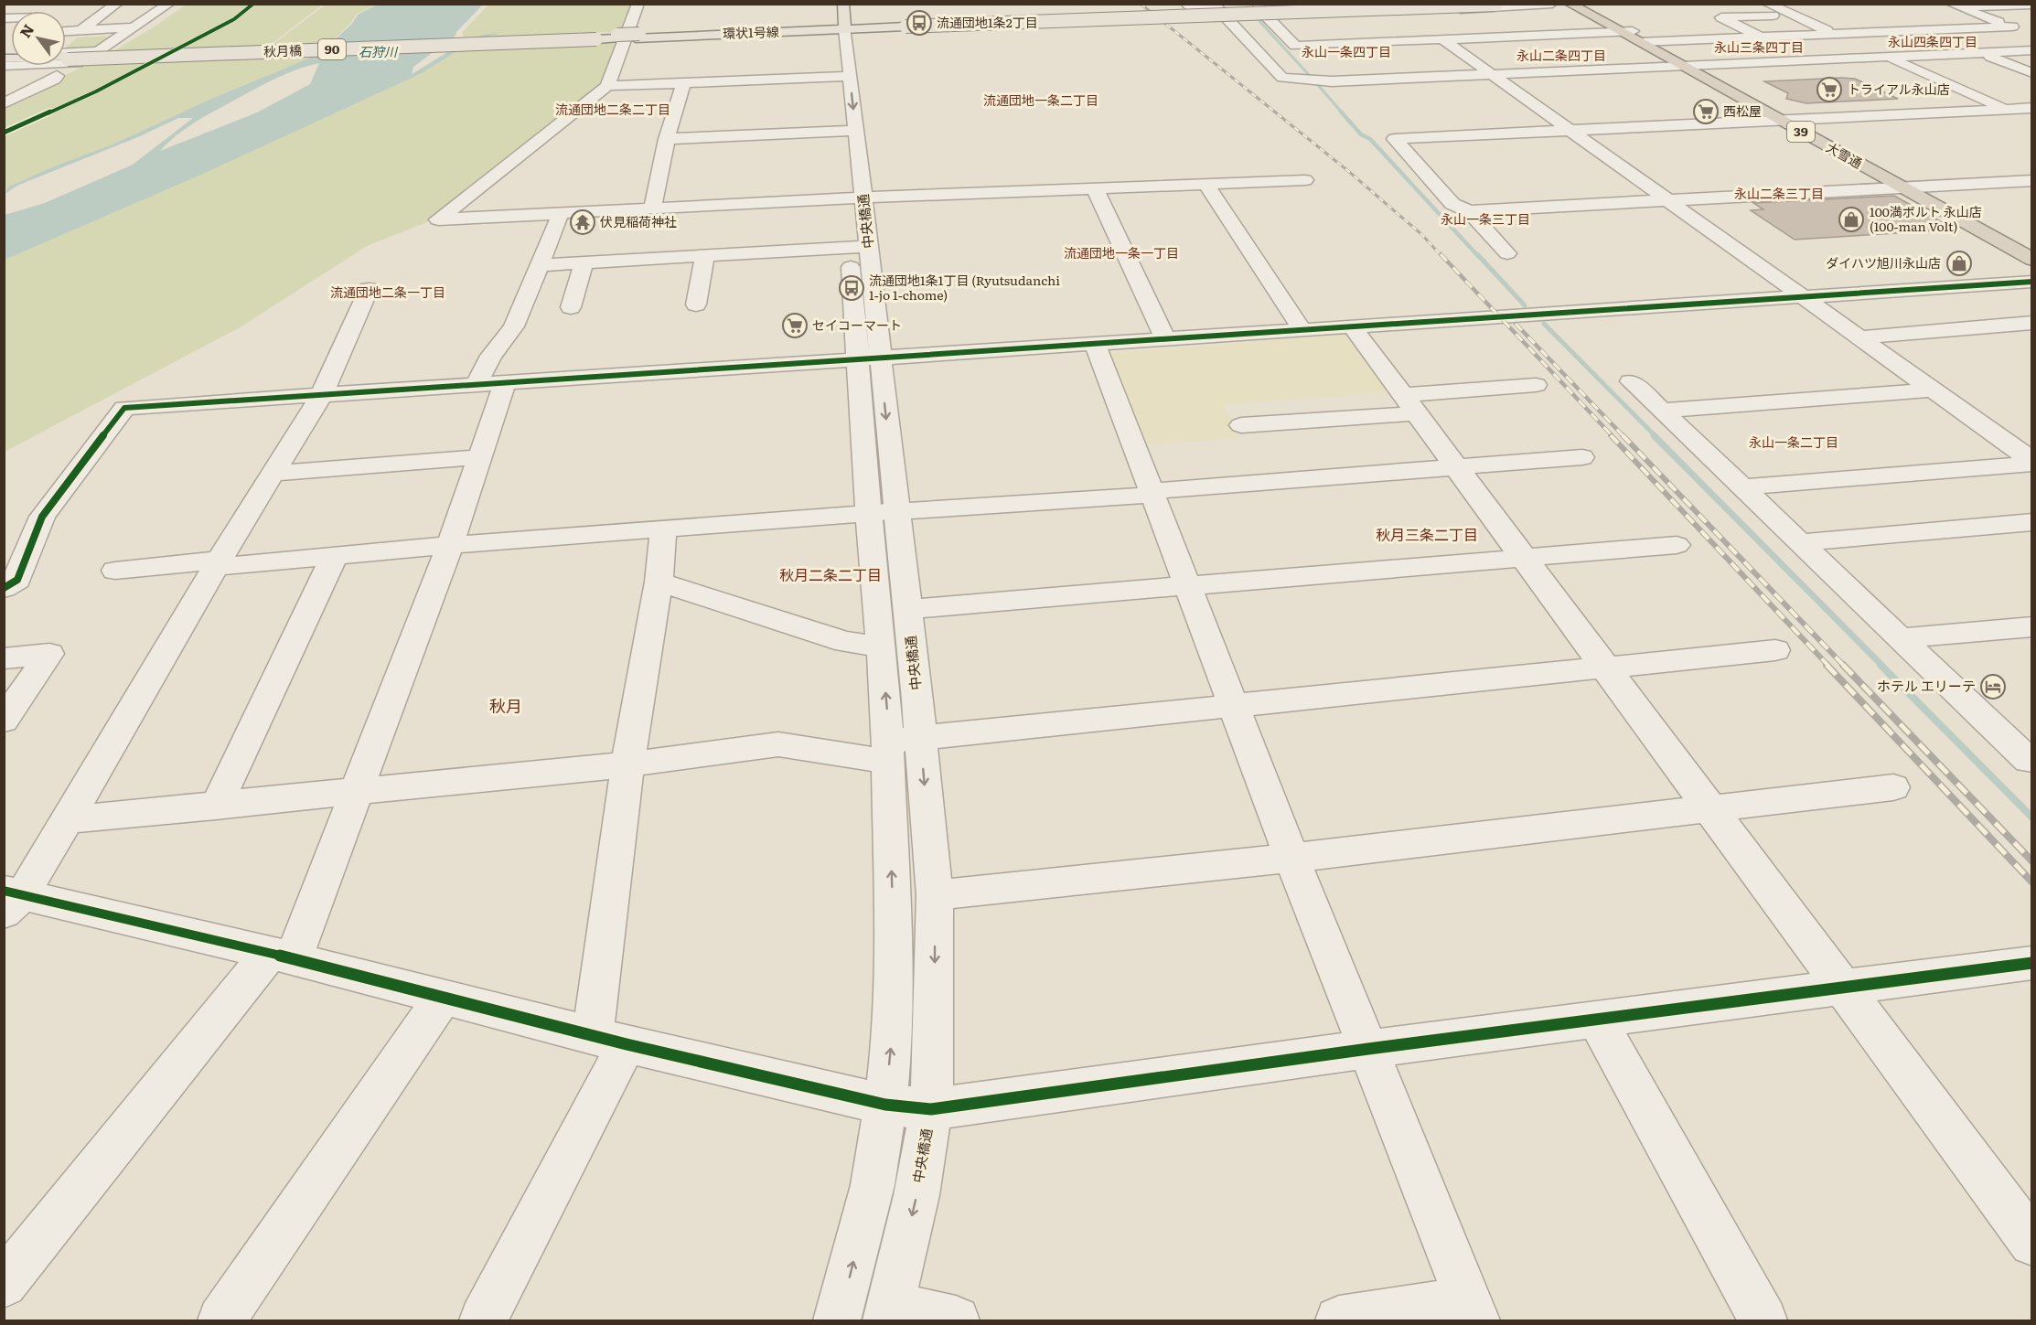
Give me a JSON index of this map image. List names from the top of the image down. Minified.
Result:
{"streets":{"highway":["39","大雪通"],"main road":["環状1号線","90","秋月橋","中央橋通"]},"crossings":[["環状1号線","90"],["環状1号線","秋月橋"],["環状1号線","中央橋通"]],"districts":["永山四条四丁目","永山三条四丁目","永山一条四丁目","永山二条四丁目","流通団地一条二丁目","流通団地二条二丁目","永山二条三丁目","永山一条三丁目","流通団地一条一丁目","流通団地二条一丁目","永山一条二丁目","秋月三条二丁目","秋月二条二丁目","秋月"],"water":["石狩川"],"places":{"bus stop":["流通団地1条2丁目","流通団地1条1丁目 (Ryutsudanchi 1-jo 1-chome)"],"supermarket":["トライアル永山店","西松屋","セイコーマート"],"shop":["100満ボルト 永山店 (100-man Volt)","ダイハツ旭川永山店"],"temple":["伏見稲荷神社"],"hotel":["ホテル エリーテ"]},"north":"top left"}
